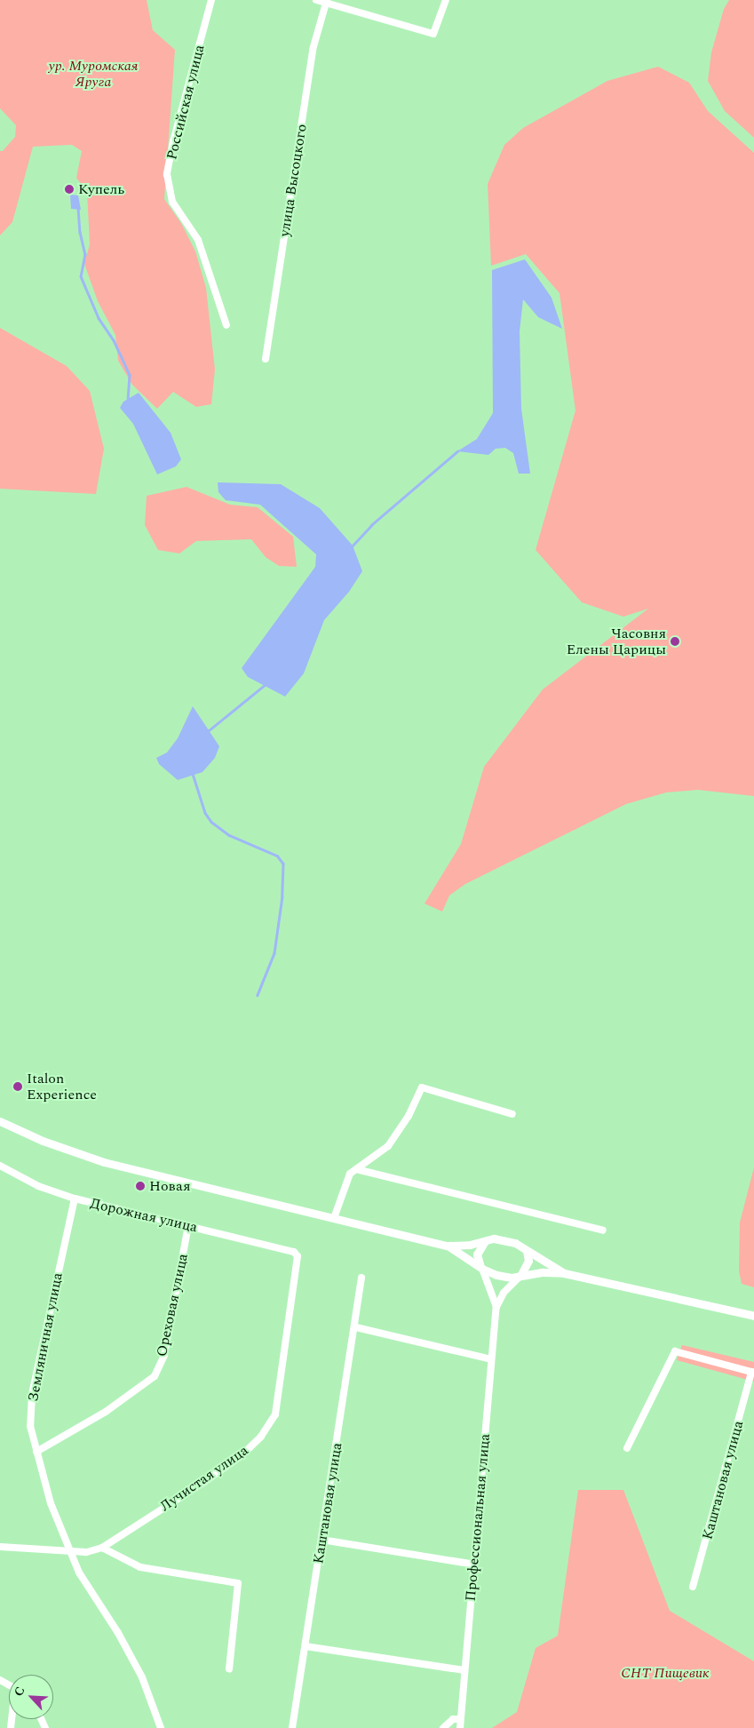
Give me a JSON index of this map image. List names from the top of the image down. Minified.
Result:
{"streets":{"street":["Российская улица","улица Высоцкого","Дорожная улица","Ореховая улица","Земляничная улица","Лучистая улица","Каштановая улица","Профессиональная улица"]},"crossings":[["Дорожная улица","Ореховая улица"],["Дорожная улица","Земляничная улица"],["Дорожная улица","Лучистая улица"],["Ореховая улица","Земляничная улица"],["Земляничная улица","Лучистая улица"]],"parks":["ур. Муромская Яруга","СНТ Пищевик"],"places":["Купель","Часовня Елены Царицы","Italon Experience","Новая"],"north":"top left"}
